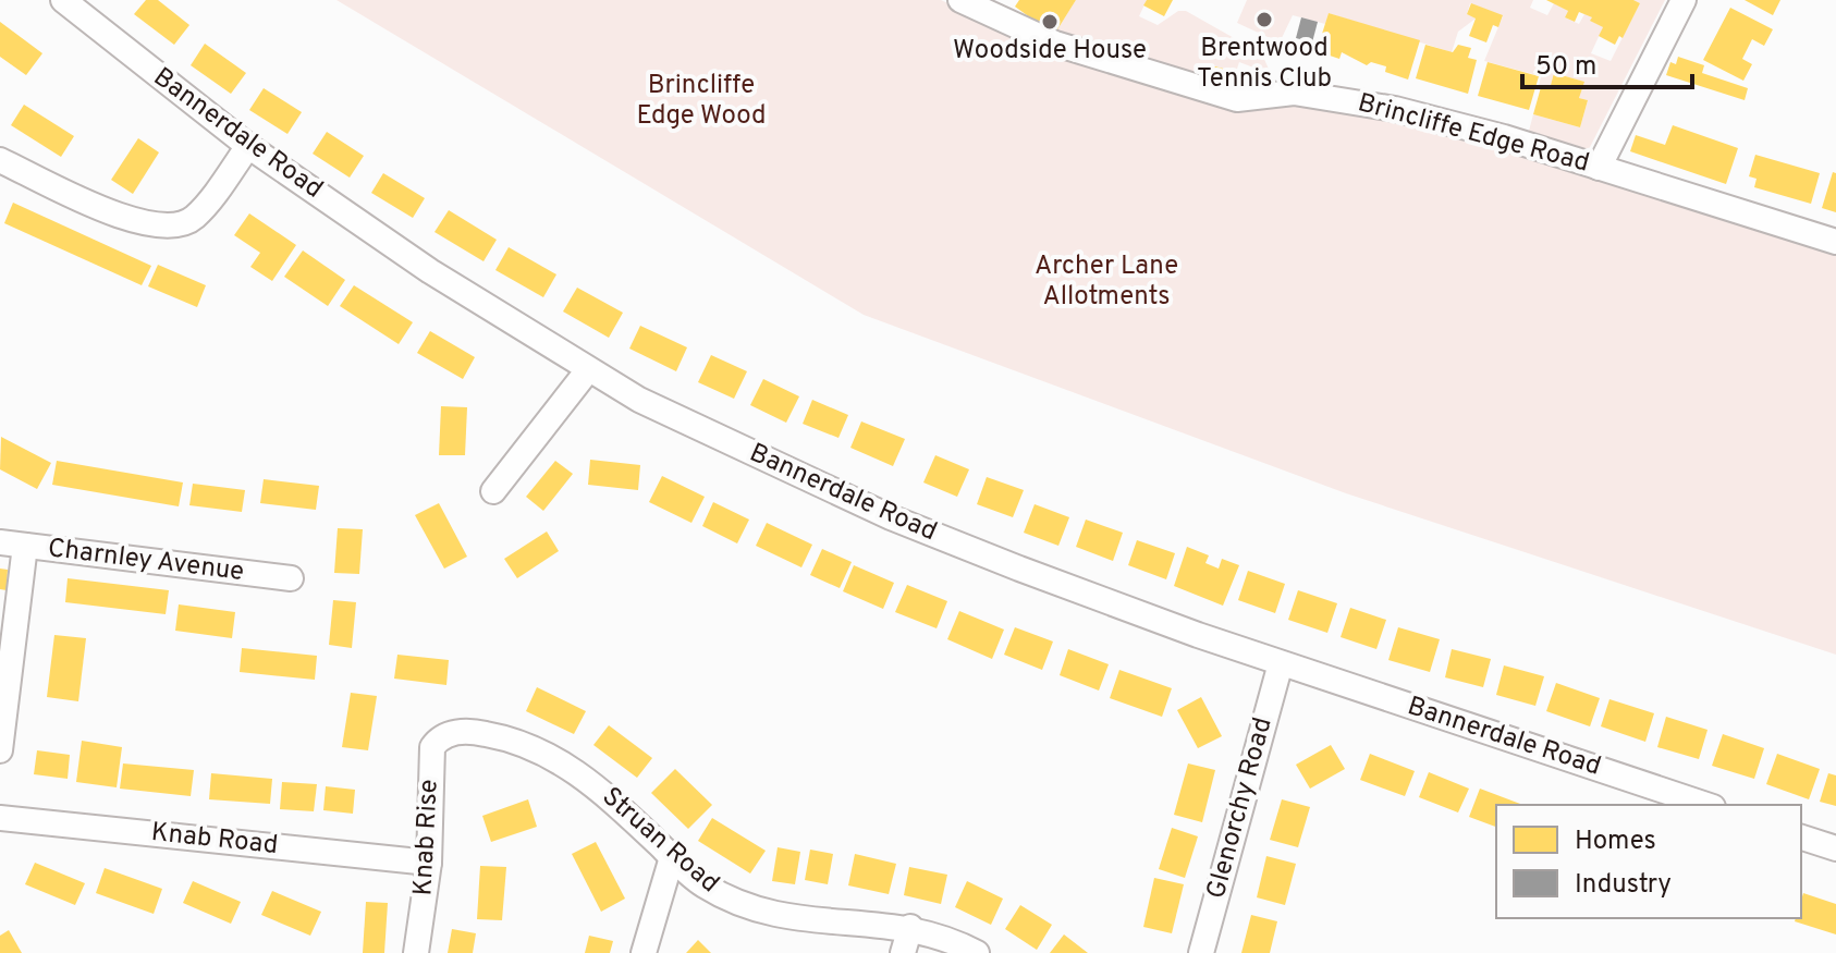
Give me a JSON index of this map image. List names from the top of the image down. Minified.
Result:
{"streets":{"street":["Bannerdale Road","Brincliffe Edge Road","Charnley Avenue","Glenorchy Road","Knab Rise","Knab Road","Struan Road"]},"crossings":[["Bannerdale Road","Glenorchy Road"],["Knab Rise","Knab Road"],["Knab Rise","Struan Road"]],"parks":["Brincliffe Edge Wood","Archer Lane Allotments"],"places":["Brentwood Tennis Club","Woodside House"],"legend":["Homes","Industry"],"scale_bar":"50 m"}
